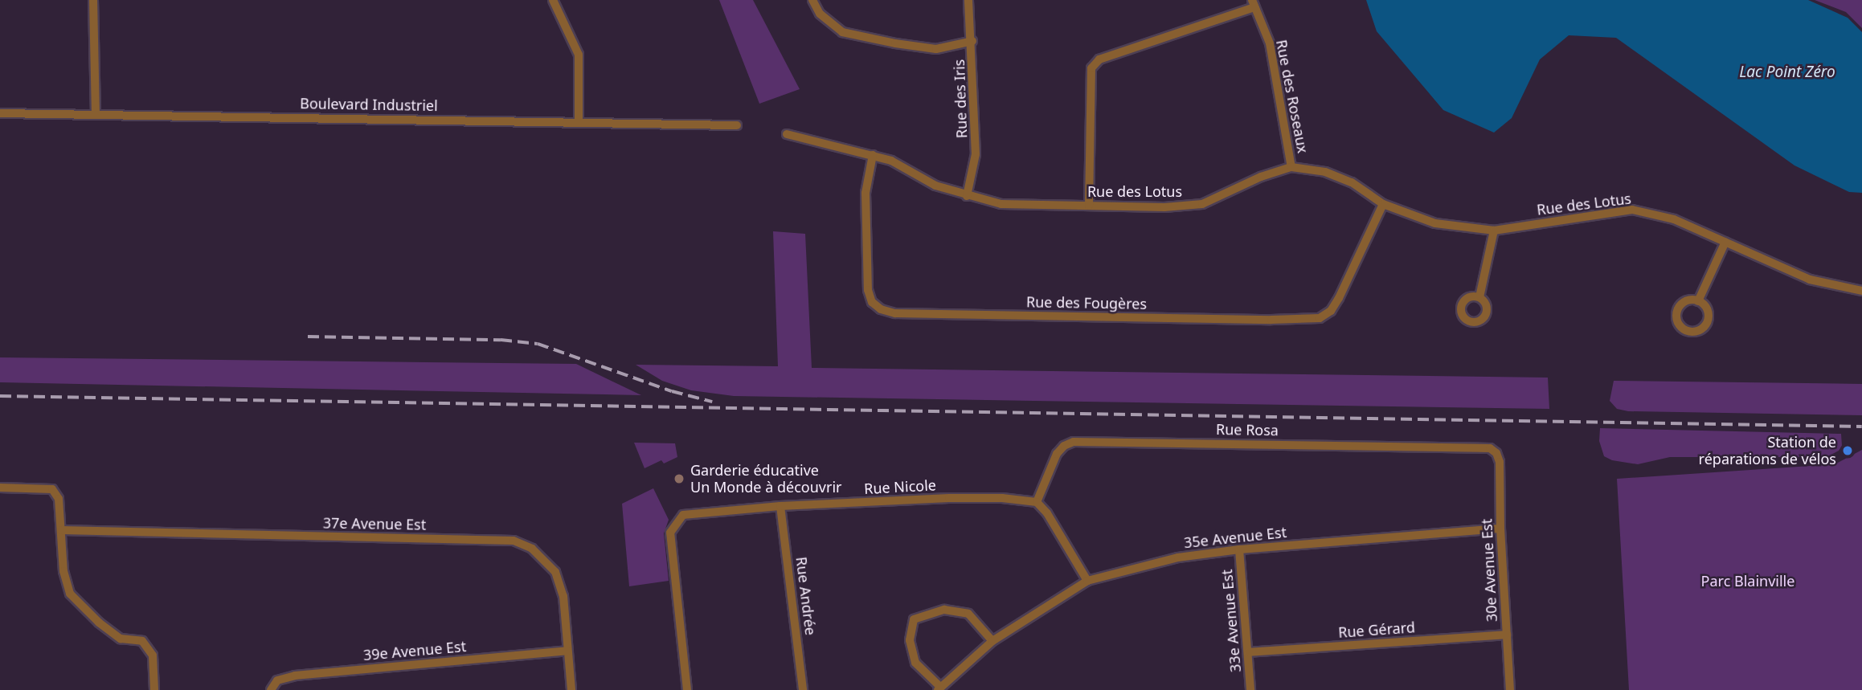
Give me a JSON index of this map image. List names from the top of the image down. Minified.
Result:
{"streets":{"street":["Rue des Roseaux","Rue des Iris","Boulevard Industriel","Rue des Lotus","Rue des Fougères","Rue Rosa","Rue Nicole","37e Avenue Est","35e Avenue Est","30e Avenue Est","Rue Andrée","33e Avenue Est","Rue Gérard","39e Avenue Est"]},"crossings":[["Rue des Roseaux","Rue des Lotus"],["Rue des Iris","Rue des Lotus"],["Rue des Lotus","Rue des Fougères"],["Rue Rosa","Rue Nicole"],["Rue Rosa","30e Avenue Est"],["Rue Nicole","Rue Andrée"],["37e Avenue Est","39e Avenue Est"],["35e Avenue Est","30e Avenue Est"],["35e Avenue Est","33e Avenue Est"],["30e Avenue Est","Rue Gérard"],["33e Avenue Est","Rue Gérard"]],"water":["Lac Point Zéro"],"parks":["Parc Blainville"],"places":["Station de réparations de vélos","Garderie éducative Un Monde à découvrir"]}
